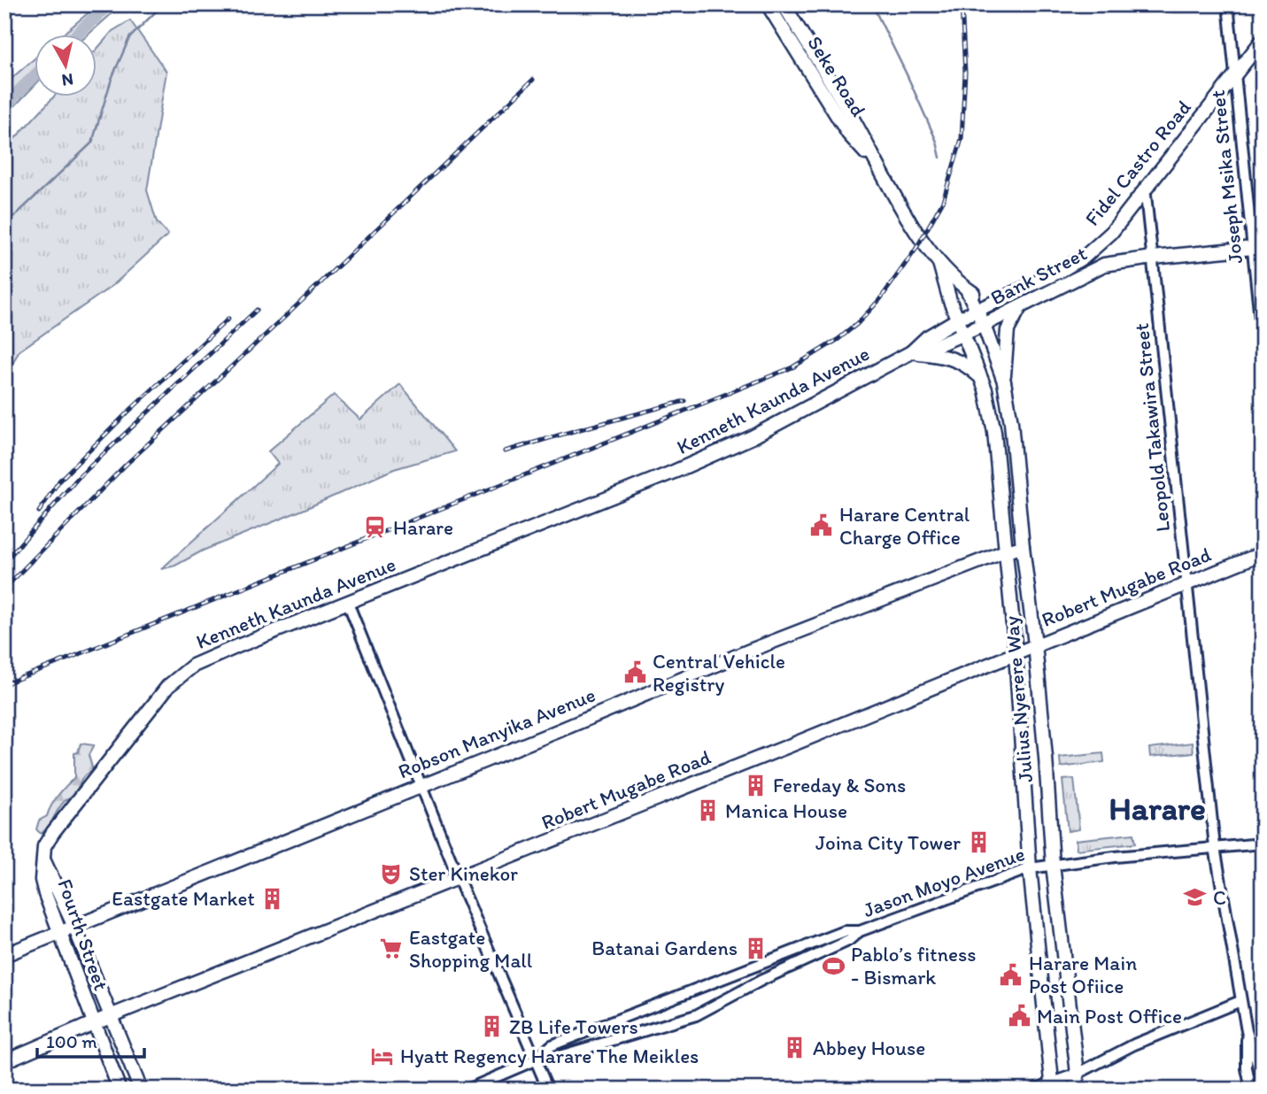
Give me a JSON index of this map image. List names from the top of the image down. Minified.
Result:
{"streets":{"main road":["Seke Road","Fidel Castro Road","Bank Street","Kenneth Kaunda Avenue","Robert Mugabe Road","Julius Nyerere Way","Robson Manyika Avenue","Fourth Street"],"street":["Joseph Msika Street","Leopold Takawira Street","Jason Moyo Avenue"]},"crossings":[["Seke Road","Julius Nyerere Way"],["Fidel Castro Road","Joseph Msika Street"],["Fidel Castro Road","Bank Street"],["Fidel Castro Road","Kenneth Kaunda Avenue"],["Fidel Castro Road","Leopold Takawira Street"],["Fidel Castro Road","Julius Nyerere Way"],["Joseph Msika Street","Bank Street"],["Bank Street","Kenneth Kaunda Avenue"],["Bank Street","Leopold Takawira Street"],["Bank Street","Julius Nyerere Way"],["Kenneth Kaunda Avenue","Fourth Street"],["Leopold Takawira Street","Robert Mugabe Road"],["Leopold Takawira Street","Jason Moyo Avenue"],["Robert Mugabe Road","Julius Nyerere Way"],["Robert Mugabe Road","Fourth Street"],["Julius Nyerere Way","Robson Manyika Avenue"],["Julius Nyerere Way","Jason Moyo Avenue"],["Robson Manyika Avenue","Fourth Street"]],"districts":["Harare"],"places":{"public building":["Harare Central Charge Office","Central Vehicle Registry","Harare Main Post Ofiice","Main Post Office"],"station":["Harare"],"building":["Fereday & Sons","Manica House","Joina City Tower","Eastgate Market","Batanai Gardens","ZB Life Towers","Abbey House"],"theatre":["Ster Kinekor"],"school or university":["C"],"supermarket":["Eastgate Shopping Mall"],"sports":["Pablo’s fitness - Bismark"],"hotel":["Hyatt Regency Harare The Meikles"]},"scale_bar":"100 m","north":"bottom"}
